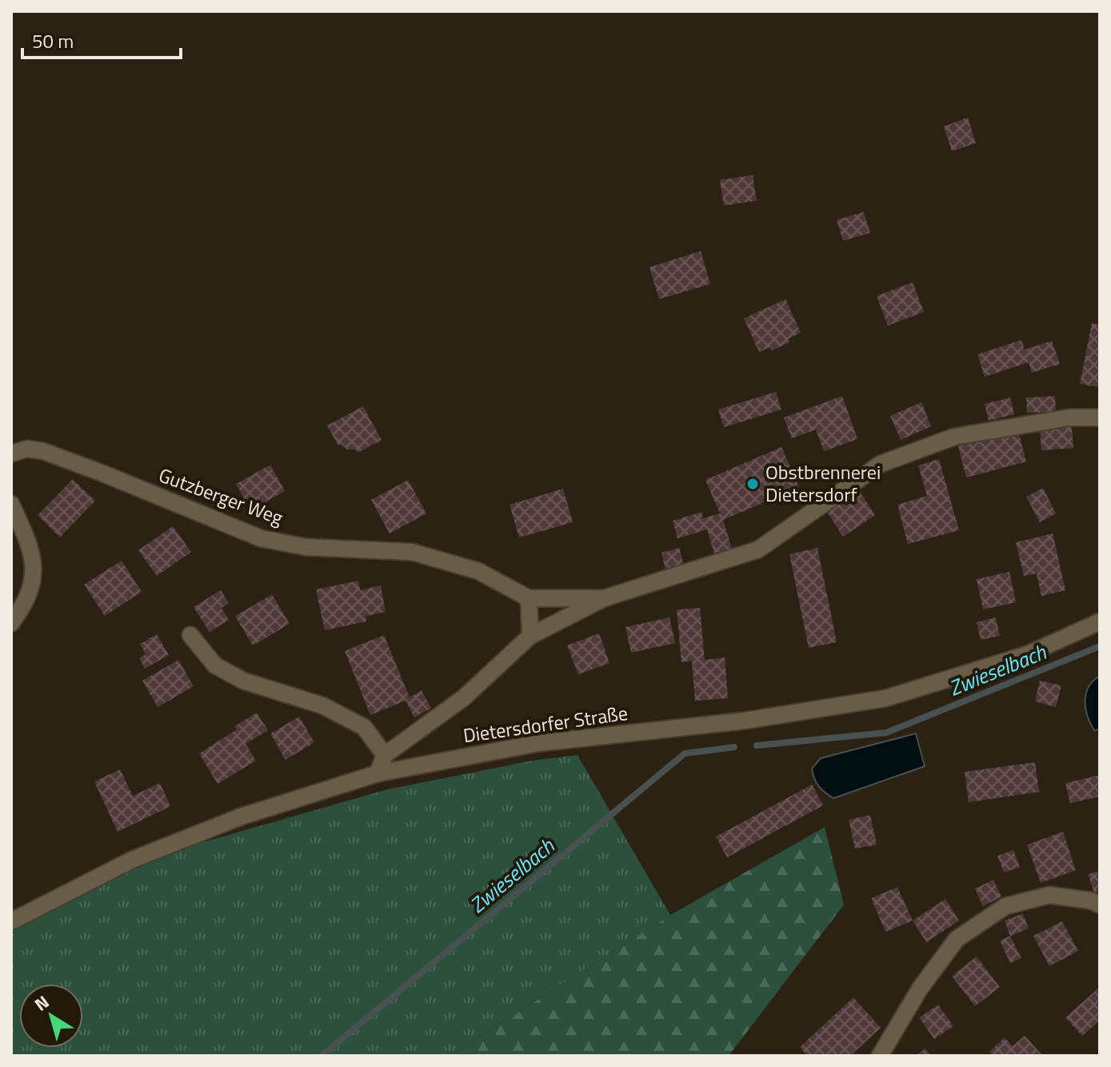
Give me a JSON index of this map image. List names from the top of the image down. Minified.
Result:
{"streets":{"street":["Gutzberger Weg","Dietersdorfer Straße"]},"water":["Zwieselbach"],"places":["Obstbrennerei Dietersdorf"],"scale_bar":"50 m","north":"top left"}
